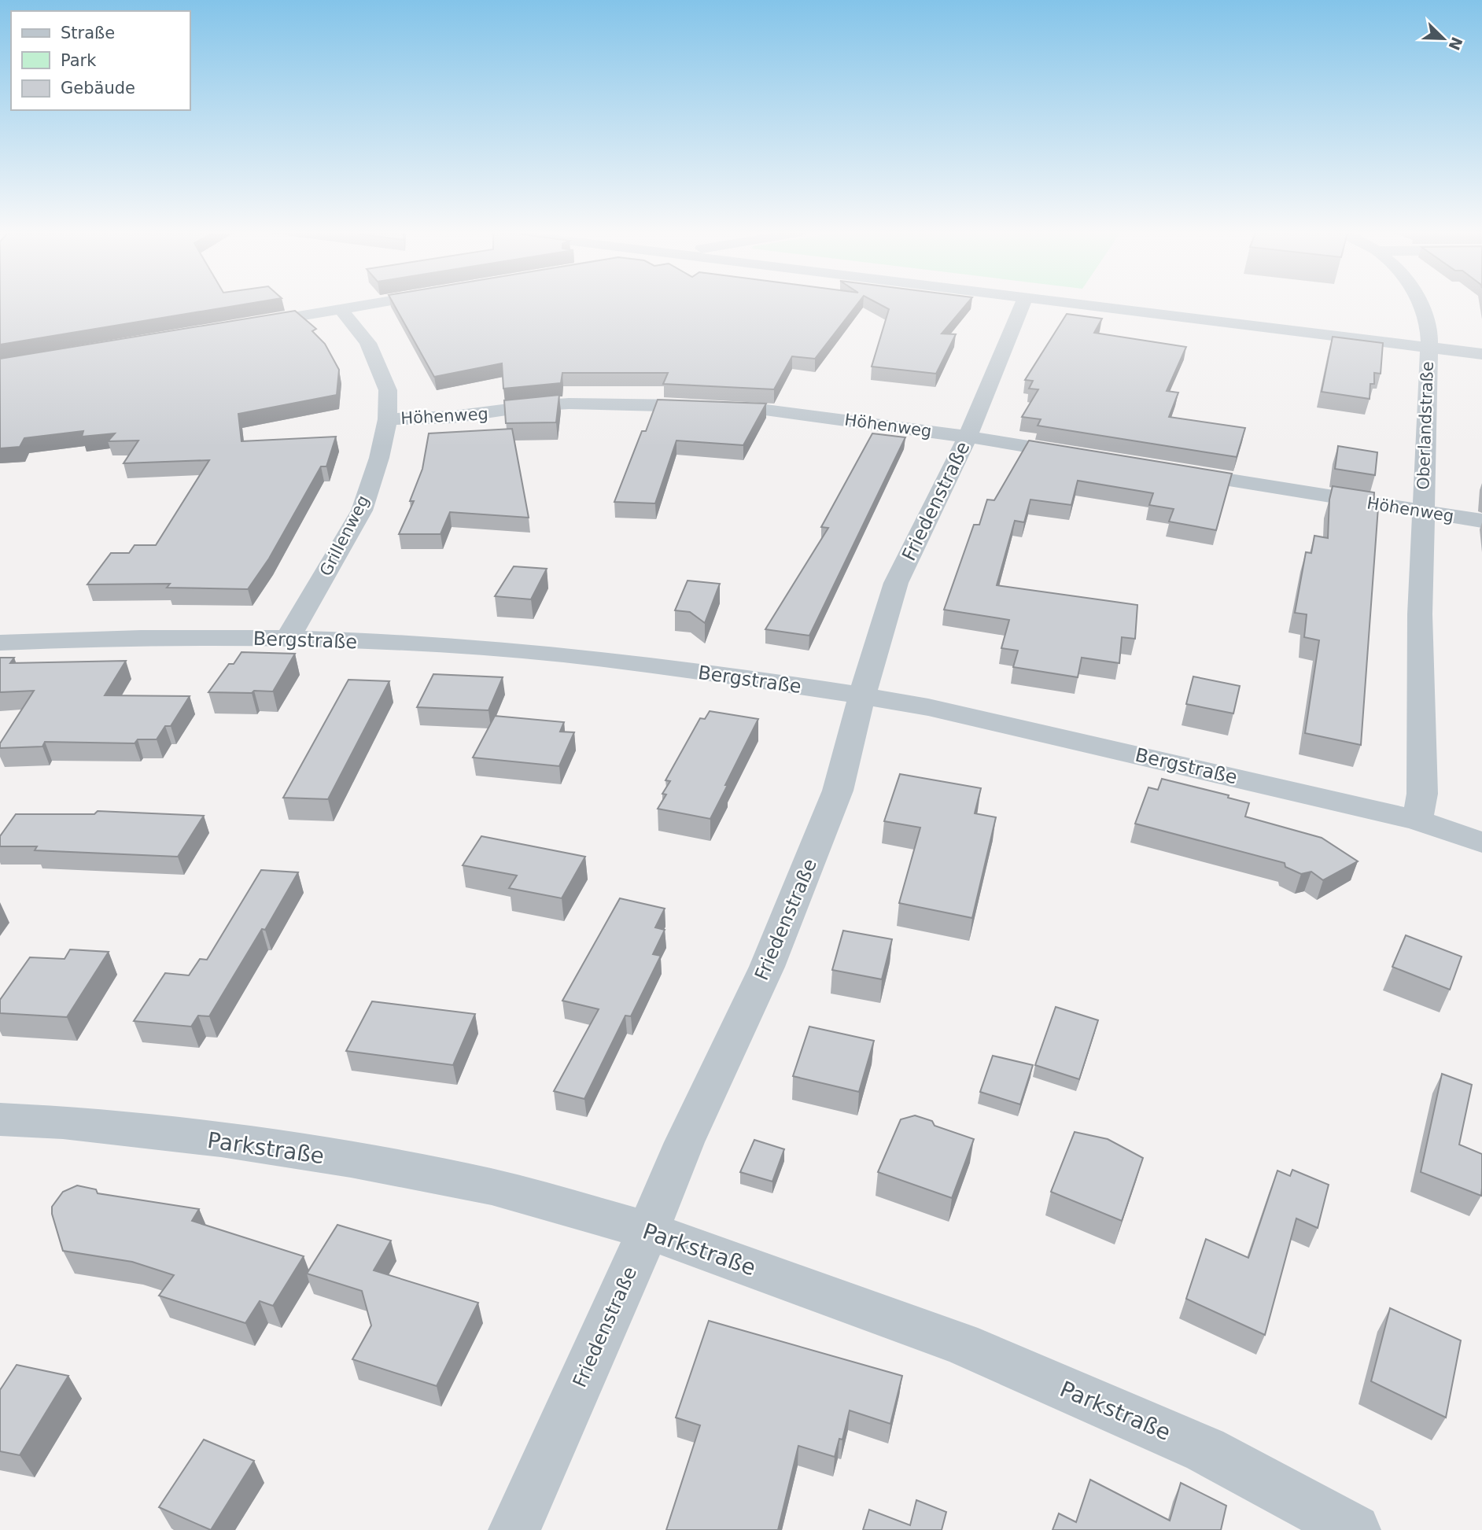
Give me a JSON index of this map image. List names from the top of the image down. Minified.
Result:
{"streets":{"street":["Höhenweg","Oberlandstraße","Friedenstraße","Grillenweg","Bergstraße","Parkstraße"]},"crossings":[["Höhenweg","Oberlandstraße"],["Höhenweg","Friedenstraße"],["Höhenweg","Grillenweg"],["Oberlandstraße","Bergstraße"],["Friedenstraße","Bergstraße"],["Friedenstraße","Parkstraße"],["Grillenweg","Bergstraße"]],"legend":["Straße","Park","Gebäude"],"north":"bottom right"}
